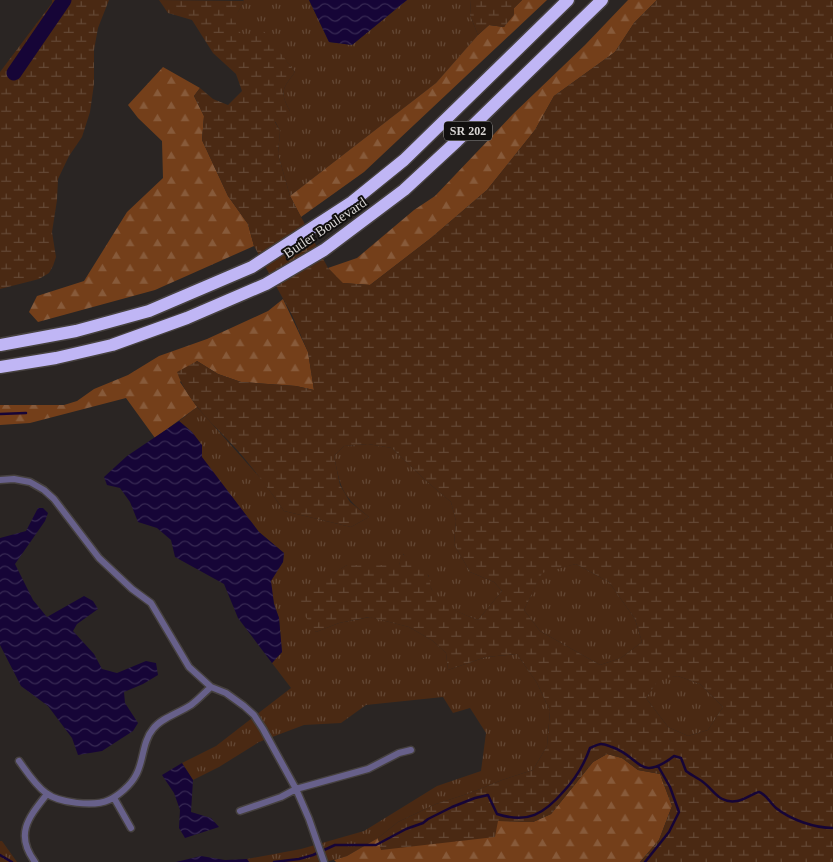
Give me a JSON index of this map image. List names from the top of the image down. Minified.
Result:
{"streets":{"highway":["SR 202","Butler Boulevard"]}}
